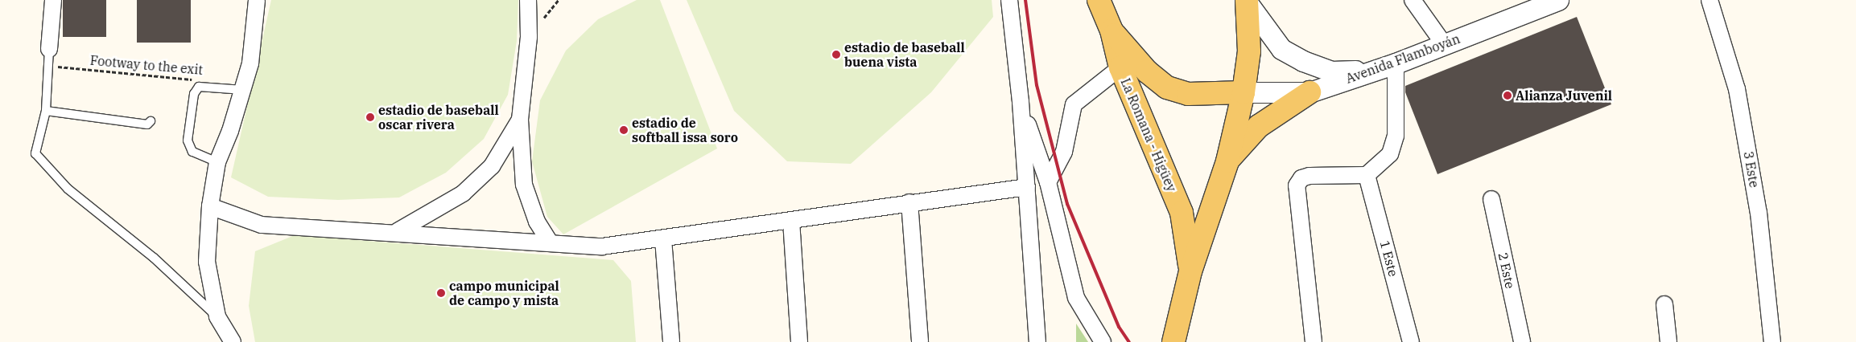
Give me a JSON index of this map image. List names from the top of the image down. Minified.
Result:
{"streets":{"main road":["La Romana - Higüey"],"street":["Avenida Flamboyán","3 Este","1 Este","2 Este"],"path":["Footway to the exit"]},"crossings":[["Avenida Flamboyán","La Romana - Higüey"]],"places":["estadio de baseball buena vista","Alianza Juvenil","estadio de baseball oscar rivera","estadio de softball issa soro","campo municipal de campo y mista"]}
